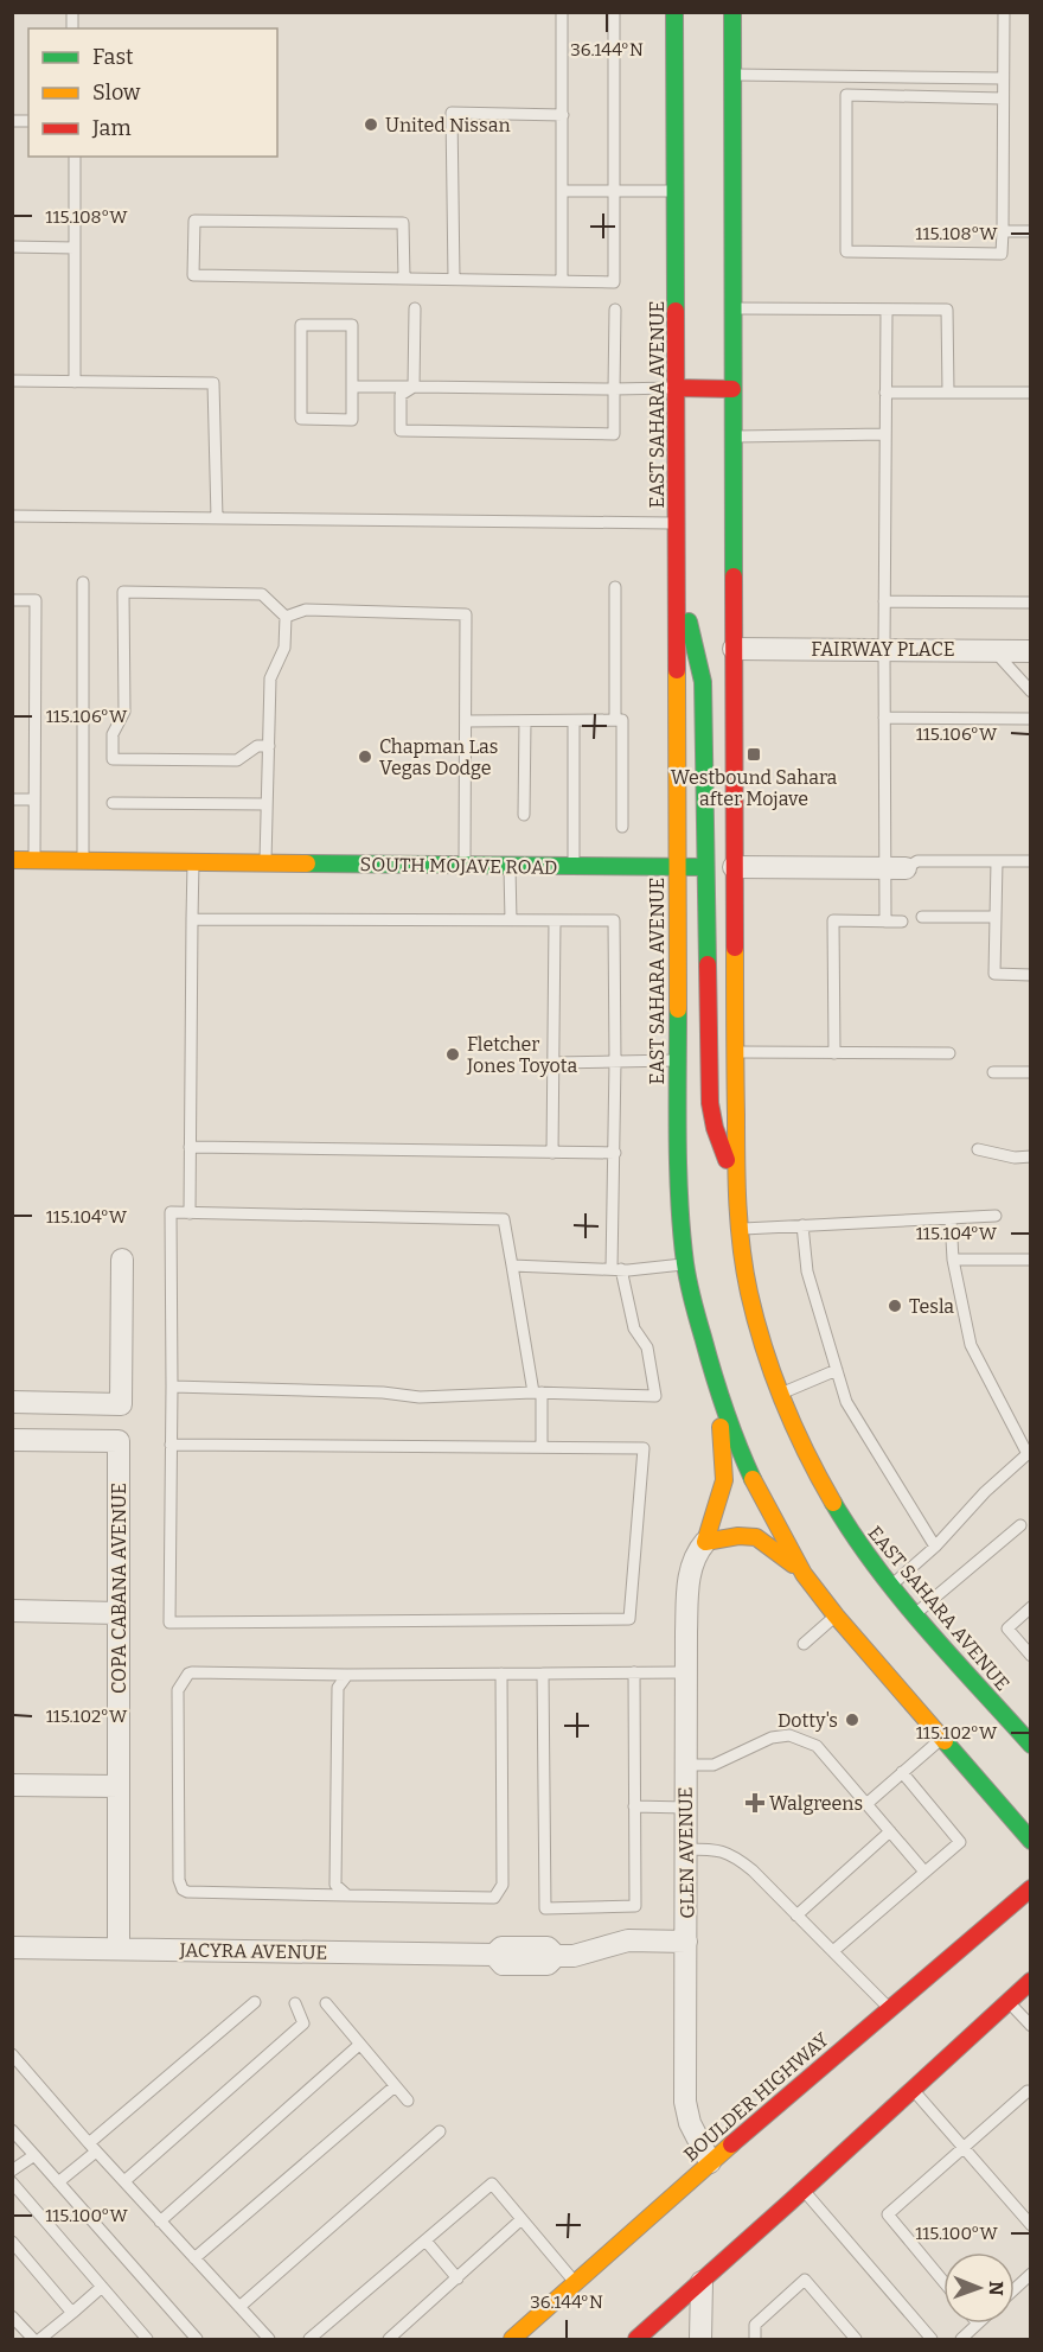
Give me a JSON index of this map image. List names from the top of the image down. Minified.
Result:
{"streets":{"main road":["EAST SAHARA AVENUE","SOUTH MOJAVE ROAD","BOULDER HIGHWAY"],"street":["FAIRWAY PLACE","COPA CABANA AVENUE","GLEN AVENUE","JACYRA AVENUE"]},"crossings":[["EAST SAHARA AVENUE","FAIRWAY PLACE"],["EAST SAHARA AVENUE","SOUTH MOJAVE ROAD"],["COPA CABANA AVENUE","JACYRA AVENUE"],["GLEN AVENUE","JACYRA AVENUE"],["GLEN AVENUE","BOULDER HIGHWAY"]],"places":{"other":["United Nissan","Chapman Las Vegas Dodge","Fletcher Jones Toyota","Tesla","Dotty's"],"transit":["Westbound Sahara after Mojave"],"health":["Walgreens"]},"legend":["Fast","Slow","Jam"],"north":"right","coordinates":["36.144°N","115.108°W","115.106°W","115.104°W","115.102°W","115.100°W"]}
